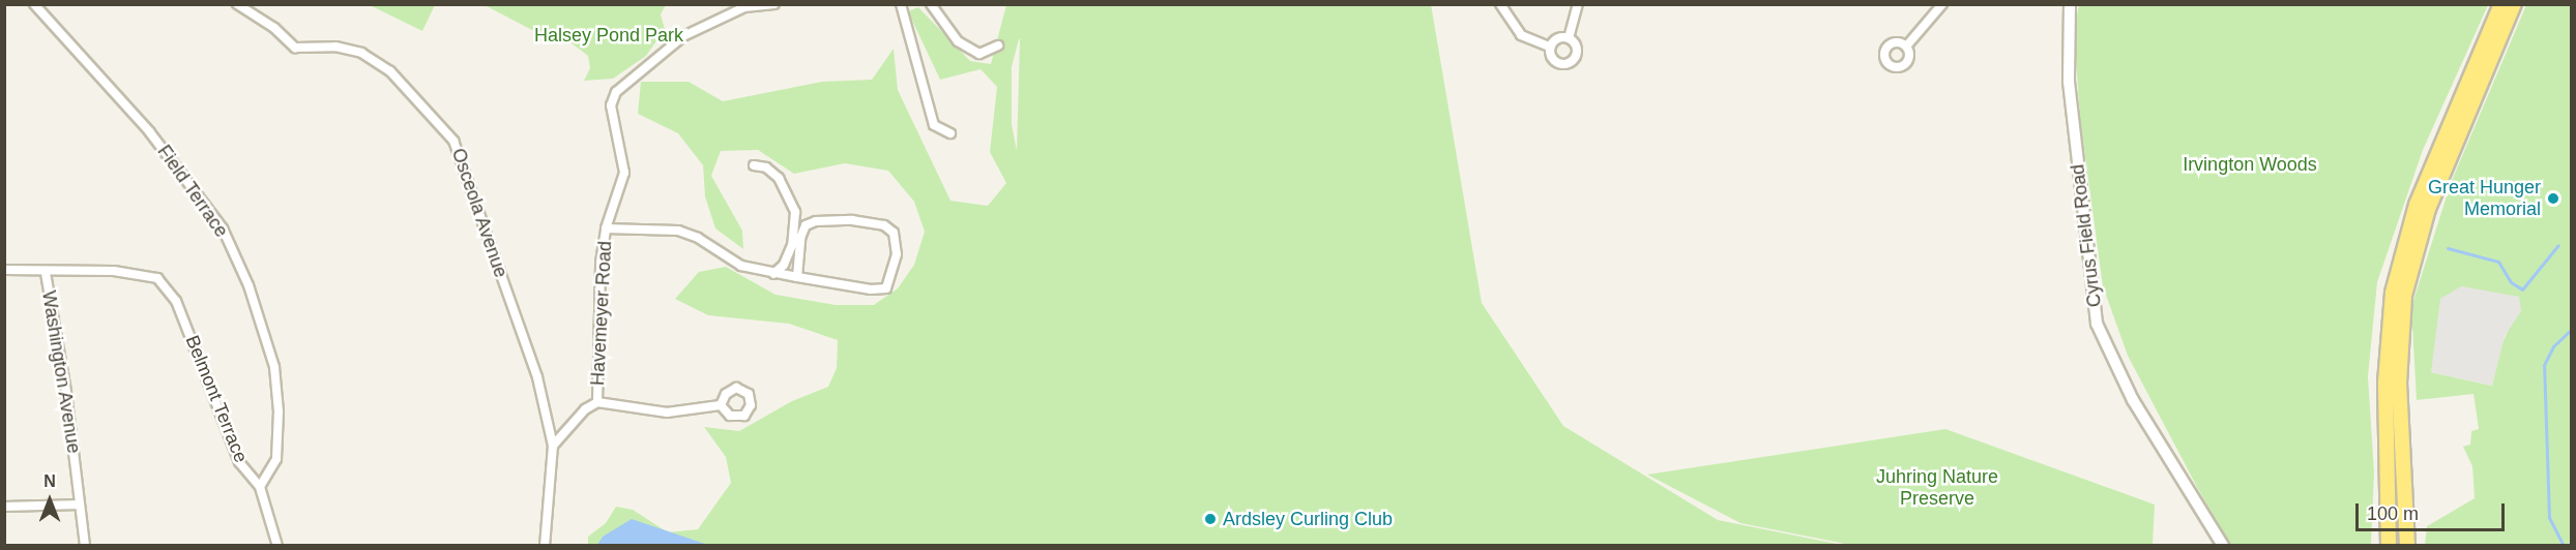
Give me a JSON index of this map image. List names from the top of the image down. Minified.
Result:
{"streets":{"street":["Field Terrace","Osceola Avenue","Cyrus Field Road","Havemeyer Road","Washington Avenue","Belmont Terrace"]},"crossings":[["Field Terrace","Belmont Terrace"],["Osceola Avenue","Havemeyer Road"],["Washington Avenue","Belmont Terrace"]],"parks":["Halsey Pond Park","Irvington Woods","Juhring Nature Preserve"],"places":["Great Hunger Memorial","Ardsley Curling Club"],"scale_bar":"100 m","north":"top"}
